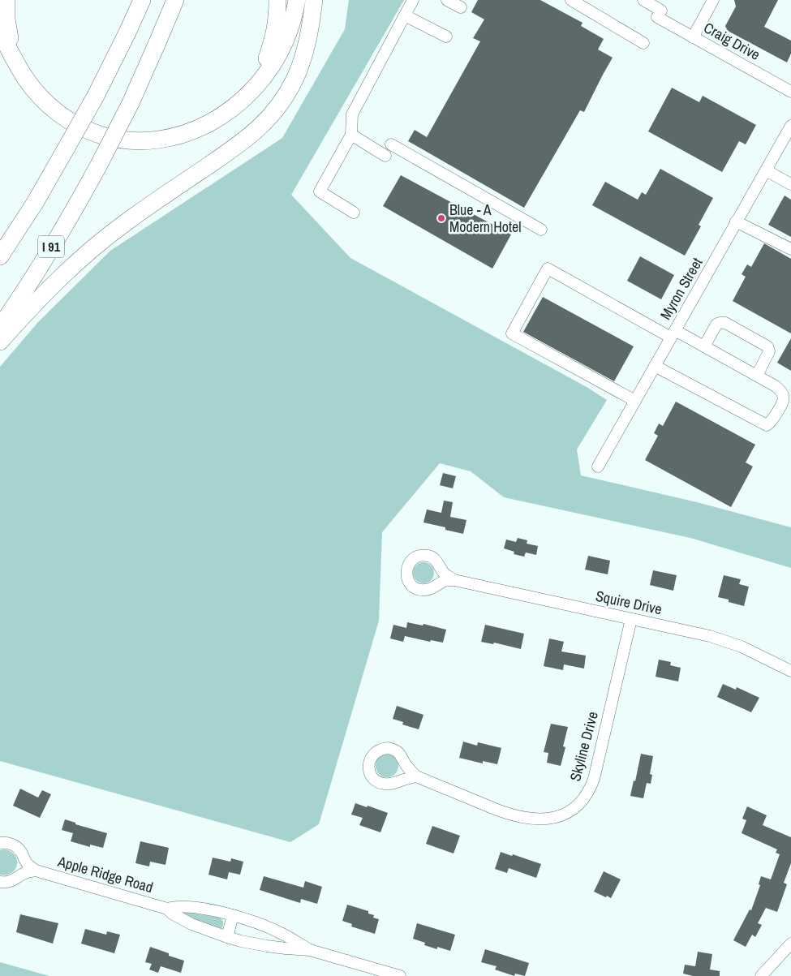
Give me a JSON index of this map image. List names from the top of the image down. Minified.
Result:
{"streets":{"highway":["I 91"],"street":["Craig Drive","Myron Street","Squire Drive","Skyline Drive","Apple Ridge Road"]},"crossings":[["Squire Drive","Skyline Drive"]],"places":["Blue - A Modern Hotel"]}
